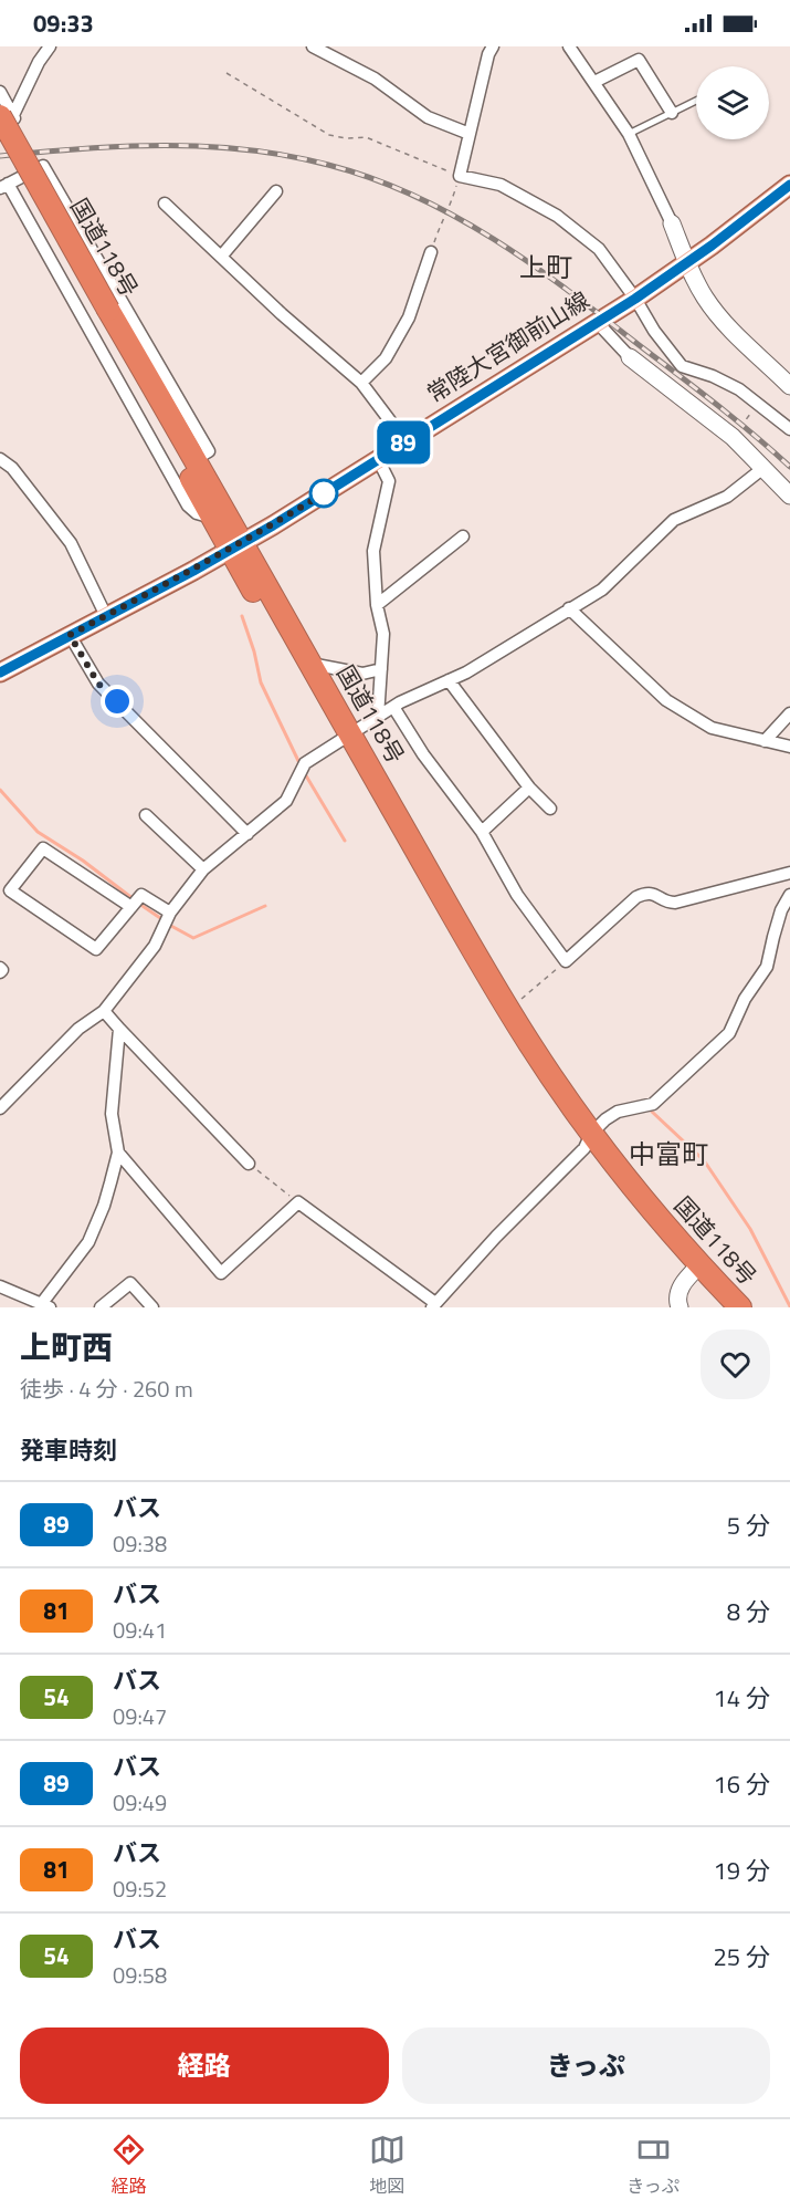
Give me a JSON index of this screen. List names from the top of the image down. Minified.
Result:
{"streets":{"highway":["国道118号"],"main road":["常陸大宮御前山線"]},"crossings":[["国道118号","常陸大宮御前山線"]],"districts":["上町","中富町"],"lines":["bus line 89"],"page":{"status":"09:33","on_map":"89","heading":[["上町西","徒歩 · 4 分 · 260 m"],"発車時刻"],"list":[{"mark":"89","name":"バス","note":"09:38","value":"5 分"},{"mark":"81","name":"バス","note":"09:41","value":"8 分"},{"mark":"54","name":"バス","note":"09:47","value":"14 分"},{"mark":"89","name":"バス","note":"09:49","value":"16 分"},{"mark":"81","name":"バス","note":"09:52","value":"19 分"},{"mark":"54","name":"バス","note":"09:58","value":"25 分"}],"buttons":["経路","きっぷ"],"tabs":["経路","地図","きっぷ"]}}
